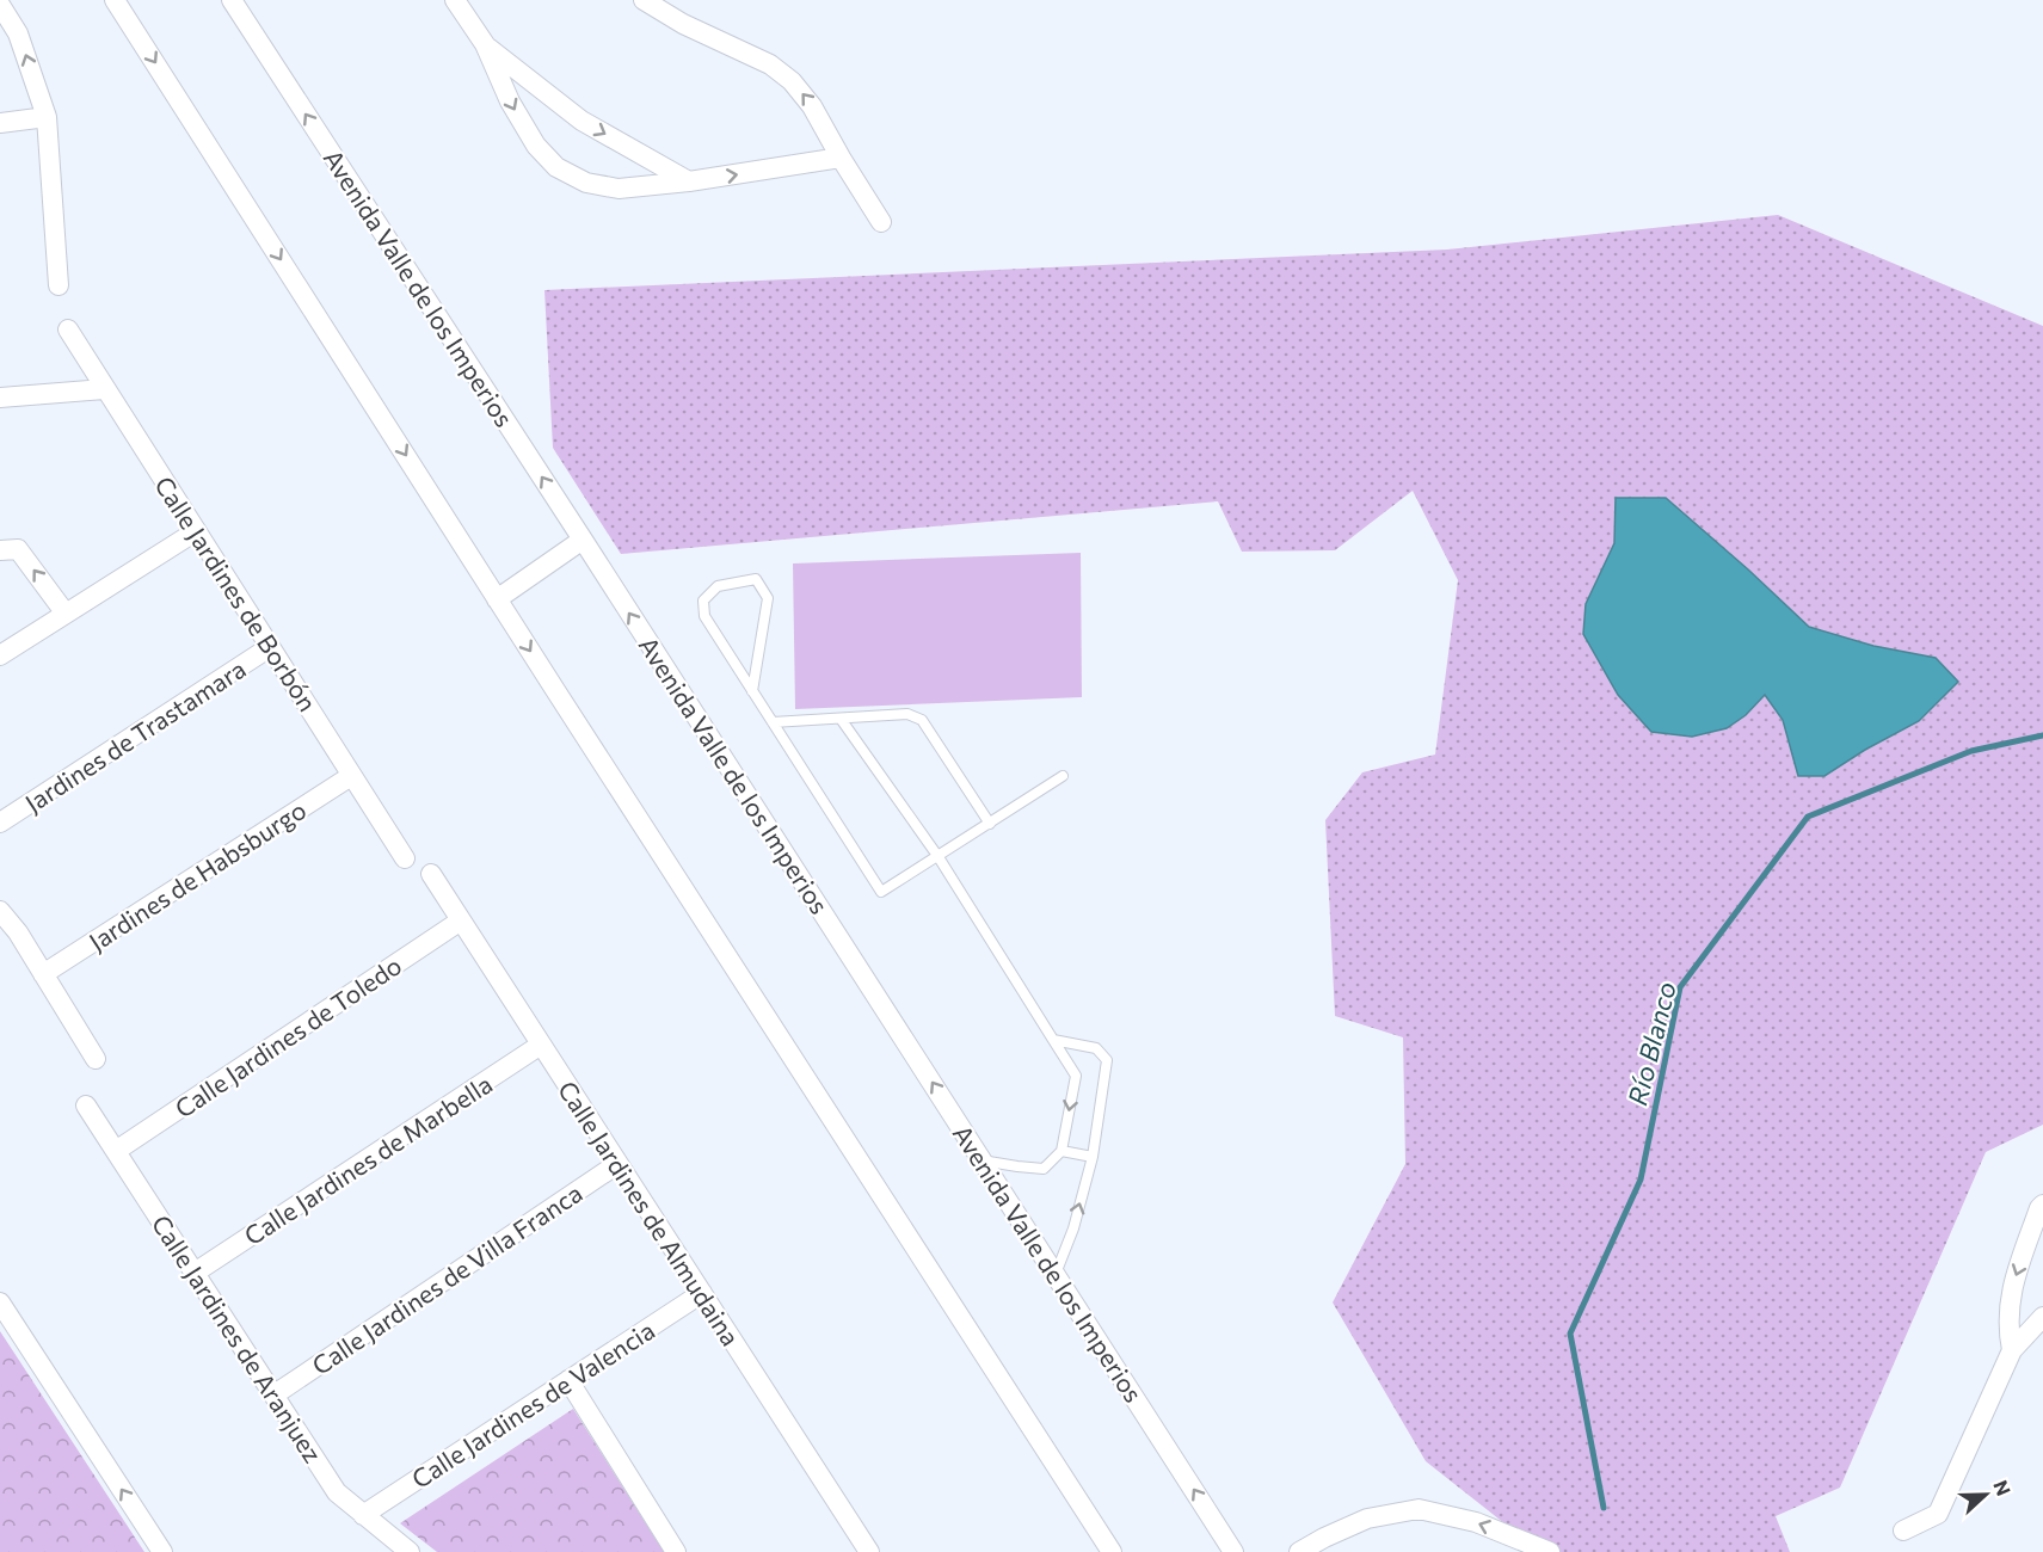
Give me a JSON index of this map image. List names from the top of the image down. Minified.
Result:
{"streets":{"street":["Avenida Valle de los Imperios","Calle Jardines de Borbón","Jardines de Trastamara","Jardines de Habsburgo","Calle Jardines de Toledo","Calle Jardines de Marbella","Calle Jardines de Almudaina","Calle Jardines de Villa Franca","Calle Jardines de Aranjuez","Calle Jardines de Valencia"]},"crossings":[["Calle Jardines de Borbón","Jardines de Trastamara"],["Calle Jardines de Borbón","Jardines de Habsburgo"],["Calle Jardines de Toledo","Calle Jardines de Almudaina"],["Calle Jardines de Toledo","Calle Jardines de Aranjuez"],["Calle Jardines de Marbella","Calle Jardines de Almudaina"],["Calle Jardines de Marbella","Calle Jardines de Aranjuez"],["Calle Jardines de Almudaina","Calle Jardines de Villa Franca"],["Calle Jardines de Almudaina","Calle Jardines de Valencia"],["Calle Jardines de Villa Franca","Calle Jardines de Aranjuez"],["Calle Jardines de Aranjuez","Calle Jardines de Valencia"]],"water":["Río Blanco"],"north":"right"}
